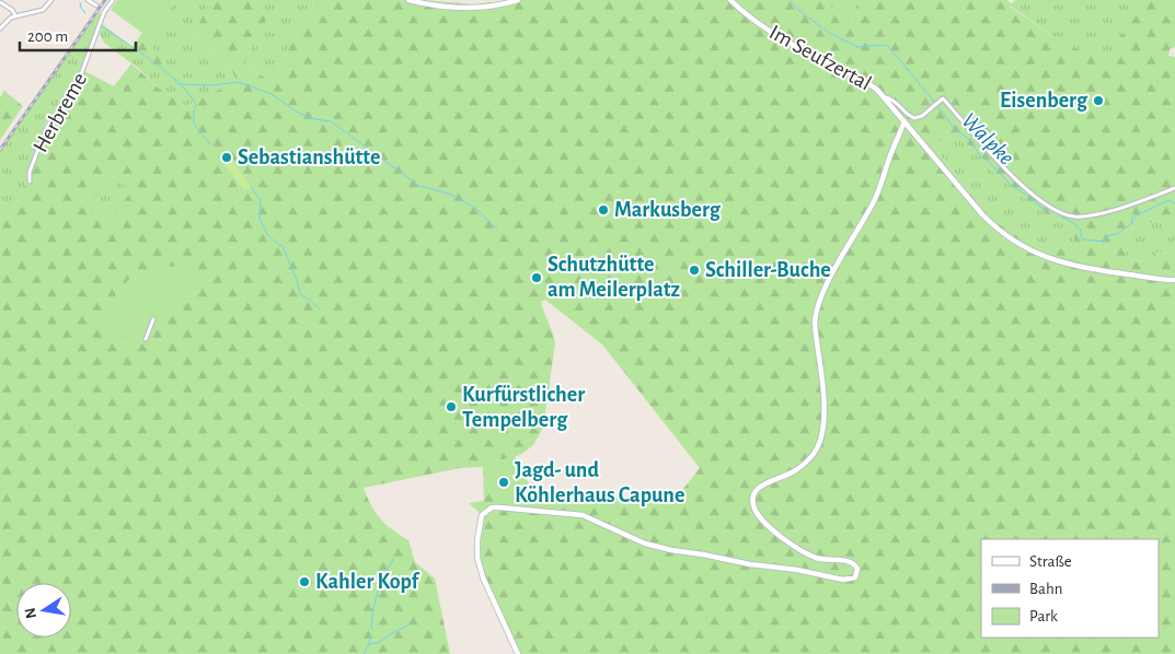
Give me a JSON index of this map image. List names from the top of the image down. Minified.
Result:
{"streets":{"street":["Im Seufzertal","Herbreme"]},"water":["Walpke"],"places":["Eisenberg","Sebastianshütte","Markusberg","Schiller-Buche","Schutzhütte am Meilerplatz","Kurfürstlicher Tempelberg","Jagd- und Köhlerhaus Capune","Kahler Kopf"],"legend":["Straße","Bahn","Park"],"scale_bar":"200 m","north":"left"}
